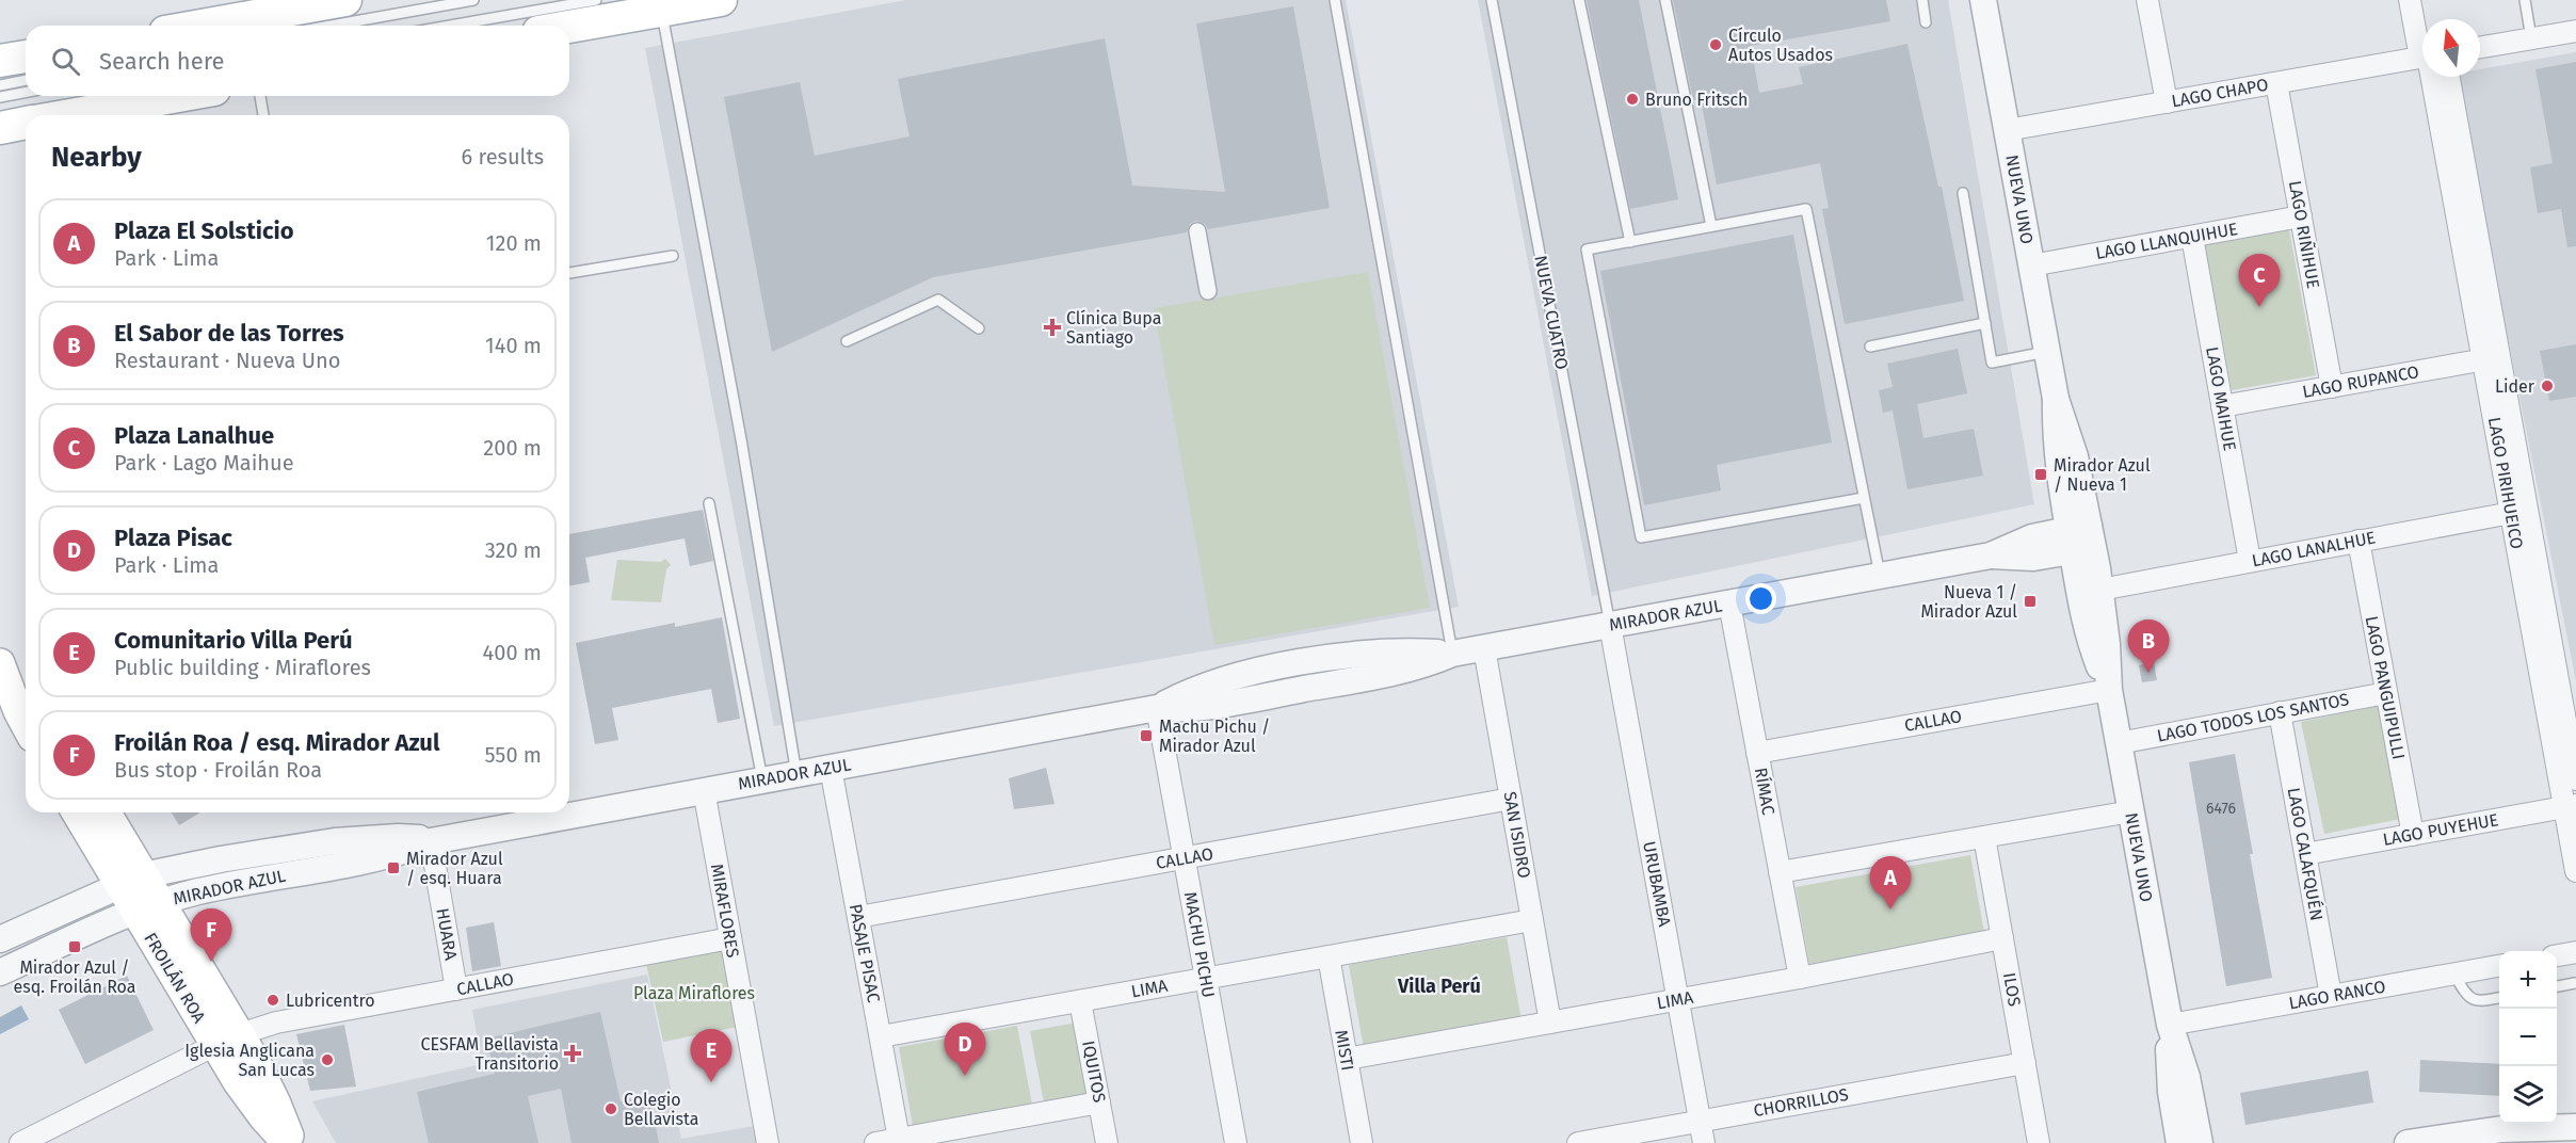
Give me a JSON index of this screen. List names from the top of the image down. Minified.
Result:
{"streets":{"main road":["FROILÁN ROA"],"street":["LAGO CHAPO","NUEVA UNO","LAGO RIÑIHUE","LAGO LLANQUIHUE","LAGO RUPANCO","LAGO MAIHUE","LAGO PIRIHUEICO","LAGO LANALHUE","MIRADOR AZUL","LAGO PANGUIPULLI","LAGO TODOS LOS SANTOS","CALLAO","RÍMAC","LAGO PUYEHUE","SAN ISIDRO","LAGO CALAFQUÉN","URUBAMBA","MIRAFLORES","HUARA","MACHU PICHU","PASAJE PISAC","LIMA","ILOS","LAGO RANCO","MISTI","IQUITOS","CHORRILLOS"],"lane":["NUEVA CUATRO"]},"crossings":[["LAGO CHAPO","NUEVA UNO"],["LAGO CHAPO","LAGO RIÑIHUE"],["NUEVA UNO","LAGO LLANQUIHUE"],["NUEVA UNO","LAGO LANALHUE"],["NUEVA UNO","MIRADOR AZUL"],["NUEVA UNO","LAGO TODOS LOS SANTOS"],["NUEVA UNO","CALLAO"],["NUEVA UNO","LAGO RANCO"],["LAGO RIÑIHUE","LAGO LLANQUIHUE"],["LAGO RIÑIHUE","LAGO RUPANCO"],["LAGO LLANQUIHUE","LAGO MAIHUE"],["NUEVA CUATRO","MIRADOR AZUL"],["NUEVA CUATRO","URUBAMBA"],["LAGO RUPANCO","LAGO MAIHUE"],["LAGO RUPANCO","LAGO PIRIHUEICO"],["LAGO MAIHUE","LAGO LANALHUE"],["LAGO PIRIHUEICO","LAGO LANALHUE"],["LAGO PIRIHUEICO","LAGO PUYEHUE"],["LAGO LANALHUE","LAGO PANGUIPULLI"],["MIRADOR AZUL","RÍMAC"],["MIRADOR AZUL","SAN ISIDRO"],["MIRADOR AZUL","URUBAMBA"],["MIRADOR AZUL","MIRAFLORES"],["MIRADOR AZUL","HUARA"],["MIRADOR AZUL","MACHU PICHU"],["MIRADOR AZUL","PASAJE PISAC"],["MIRADOR AZUL","FROILÁN ROA"],["LAGO PANGUIPULLI","LAGO TODOS LOS SANTOS"],["LAGO PANGUIPULLI","LAGO PUYEHUE"],["LAGO TODOS LOS SANTOS","LAGO CALAFQUÉN"],["CALLAO","RÍMAC"],["CALLAO","SAN ISIDRO"],["CALLAO","MIRAFLORES"],["CALLAO","HUARA"],["CALLAO","MACHU PICHU"],["CALLAO","PASAJE PISAC"],["CALLAO","FROILÁN ROA"],["RÍMAC","LIMA"],["LAGO PUYEHUE","LAGO CALAFQUÉN"],["SAN ISIDRO","LIMA"],["LAGO CALAFQUÉN","LAGO RANCO"],["URUBAMBA","LIMA"],["URUBAMBA","CHORRILLOS"],["MACHU PICHU","LIMA"],["PASAJE PISAC","LIMA"],["LIMA","ILOS"],["LIMA","MISTI"],["LIMA","IQUITOS"],["ILOS","CHORRILLOS"]],"districts":["Villa Perú"],"parks":["Plaza Miraflores"],"places":{"other":["Círculo Autos Usados","Bruno Fritsch","Lider","Lubricentro","Iglesia Anglicana San Lucas","Colegio Bellavista"],"health":["Clínica Bupa Santiago","CESFAM Bellavista Transitorio"],"transit":["Mirador Azul / Nueva 1","Nueva 1 / Mirador Azul","Machu Pichu / Mirador Azul","Mirador Azul / esq. Huara","Mirador Azul / esq. Froilán Roa"]},"house_numbers":["6476"],"north":"top","page":{"search":"Search here","heading":["Nearby","6 results"],"list":[{"mark":"A","name":"Plaza El Solsticio","note":"Park · Lima","value":"120 m"},{"mark":"B","name":"El Sabor de las Torres","note":"Restaurant · Nueva Uno","value":"140 m"},{"mark":"C","name":"Plaza Lanalhue","note":"Park · Lago Maihue","value":"200 m"},{"mark":"D","name":"Plaza Pisac","note":"Park · Lima","value":"320 m"},{"mark":"E","name":"Comunitario Villa Perú","note":"Public building · Miraflores","value":"400 m"},{"mark":"F","name":"Froilán Roa / esq. Mirador Azul","note":"Bus stop · Froilán Roa","value":"550 m"}],"pins":["C","B","A","F","D","E"],"map_buttons":["+","−"]}}
